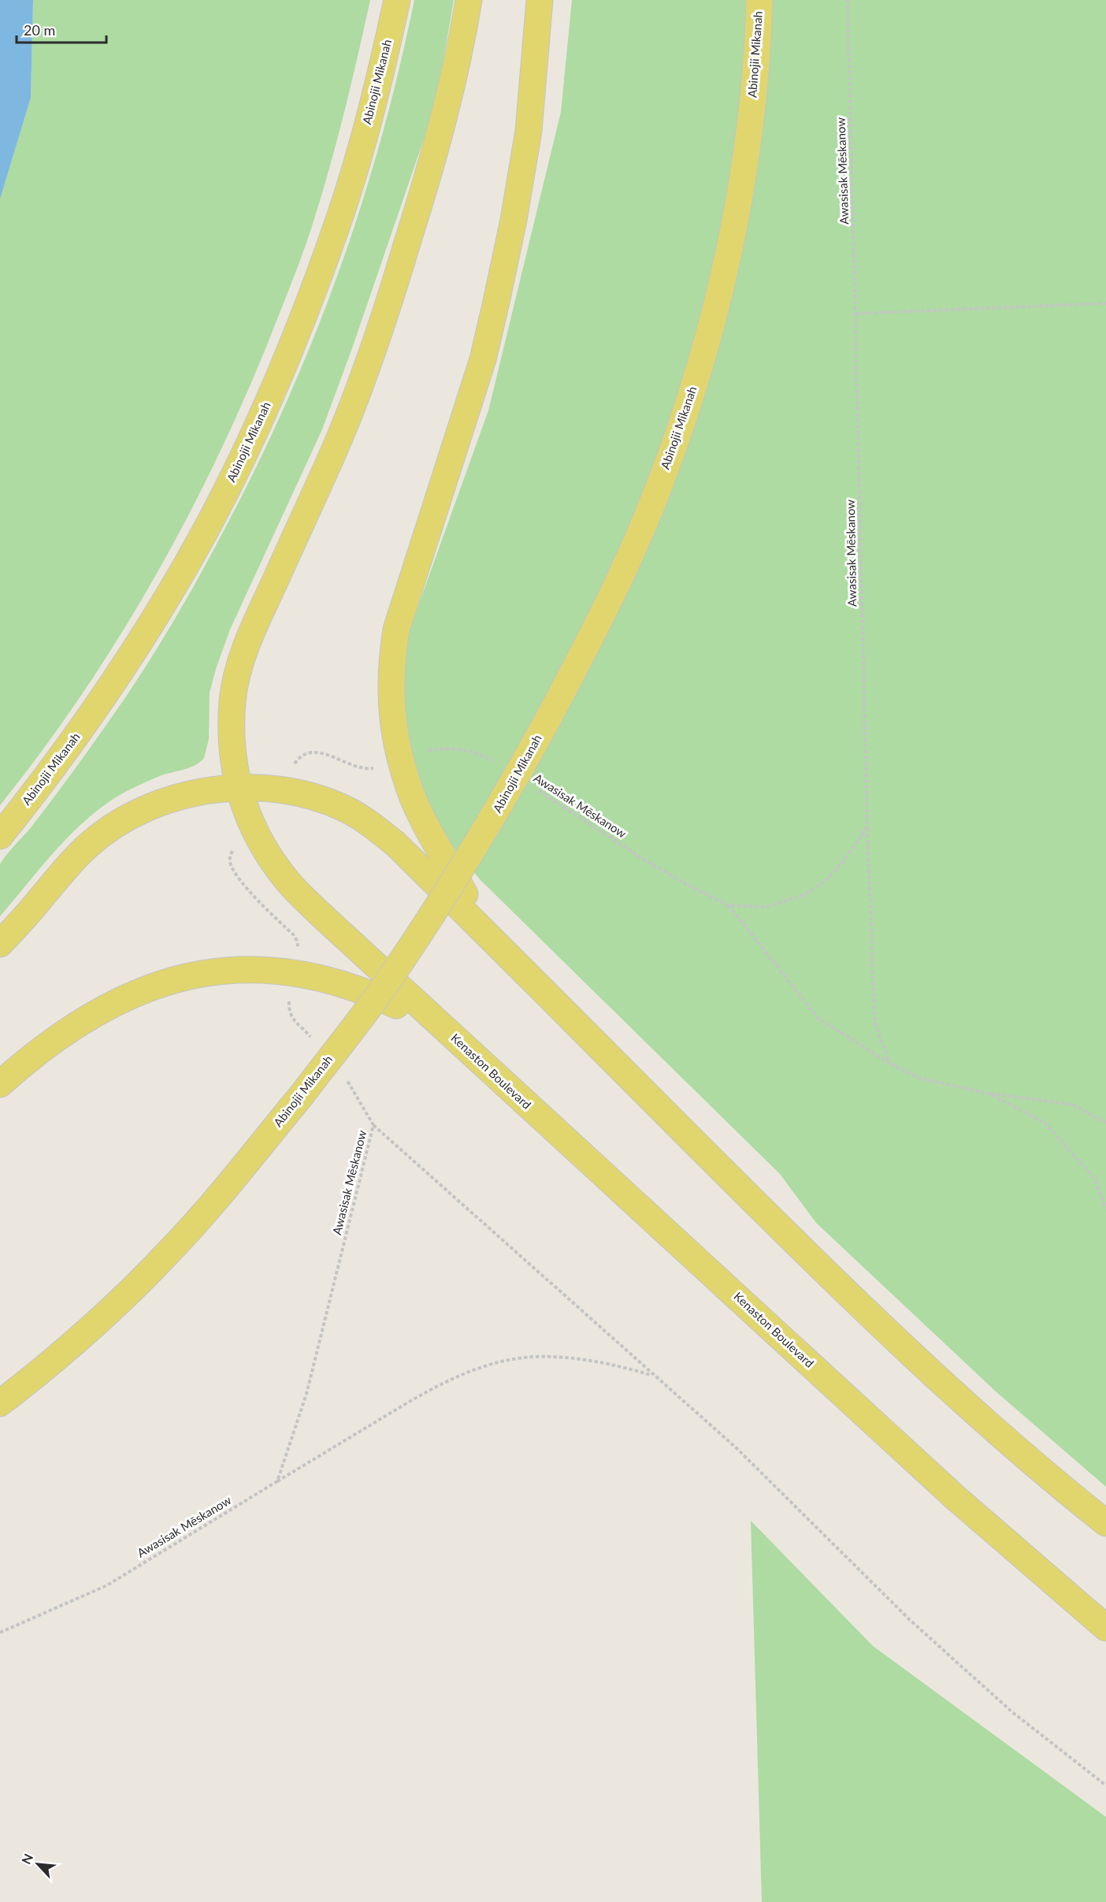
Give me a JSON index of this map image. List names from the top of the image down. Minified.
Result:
{"streets":{"main road":["Abinojii Mikanah","Kenaston Boulevard"],"path":["Awasisak Mēskanow"]},"scale_bar":"20 m","north":"top left"}
